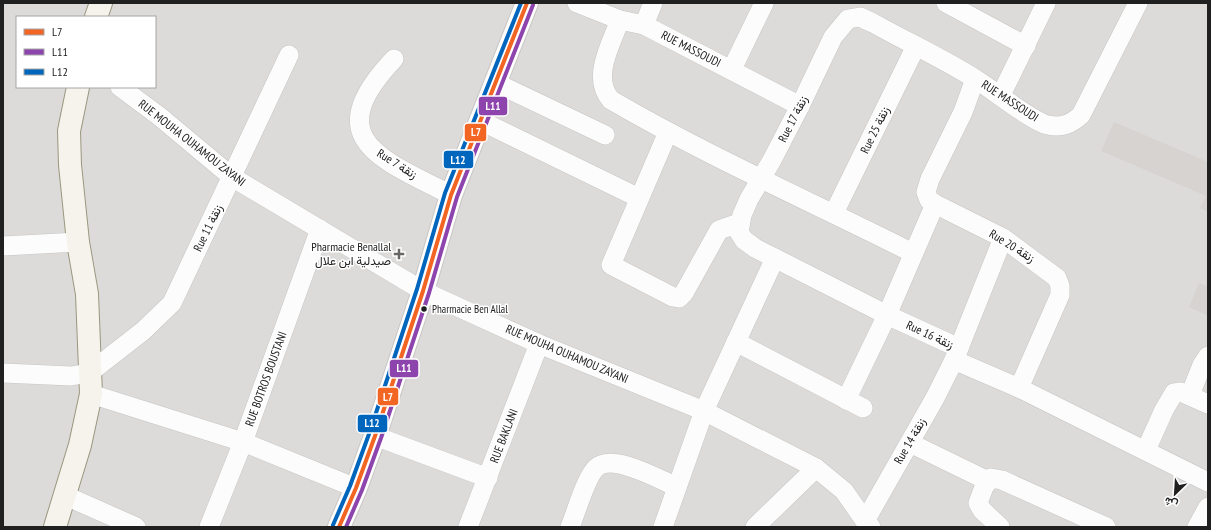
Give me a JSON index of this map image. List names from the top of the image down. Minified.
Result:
{"streets":{"street":["RUE MASSOUDI","Rue 17 زنقة","Rue 25 زنقة","RUE MOUHA OUHAMOU ZAYANI","Rue 7 زنقة","Rue 11 زنقة","Rue 20 زنقة","Rue 16 زنقة","RUE BOTROS BOUSTANI","RUE BAKLANI","Rue 14 زنقة"]},"crossings":[["RUE MASSOUDI","Rue 17 زنقة"],["RUE MASSOUDI","Rue 25 زنقة"],["Rue 17 زنقة","Rue 16 زنقة"],["RUE MOUHA OUHAMOU ZAYANI","Rue 11 زنقة"],["RUE MOUHA OUHAMOU ZAYANI","RUE BOTROS BOUSTANI"],["RUE MOUHA OUHAMOU ZAYANI","RUE BAKLANI"],["RUE MOUHA OUHAMOU ZAYANI","Rue 14 زنقة"],["Rue 20 زنقة","Rue 16 زنقة"],["Rue 20 زنقة","Rue 14 زنقة"],["Rue 16 زنقة","Rue 14 زنقة"]],"places":{"health":["Pharmacie Benallal صيدلية ابن علال"],"other":["Pharmacie Ben Allal"]},"lines":["transit line L7","transit line L12","transit line L11"],"legend":["L7","L11","L12"],"north":"bottom left"}
